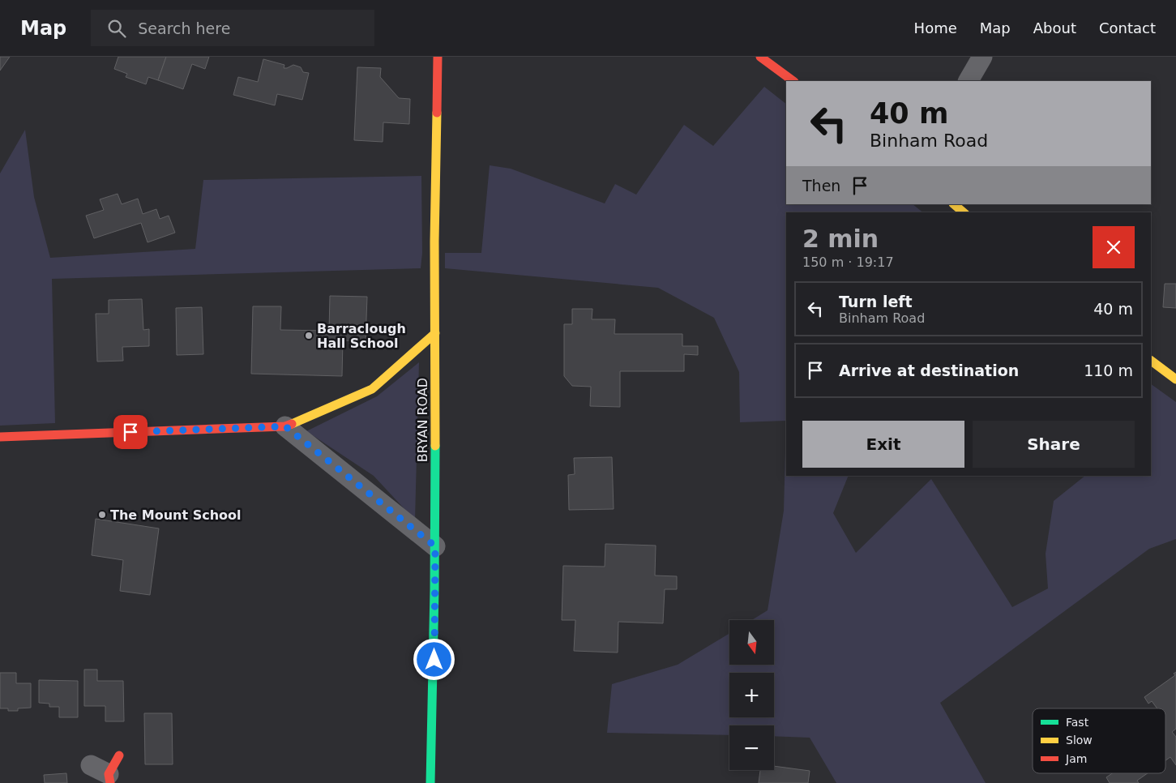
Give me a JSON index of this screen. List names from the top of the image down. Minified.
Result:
{"streets":{"main road":["BRYAN ROAD"]},"places":["Barraclough Hall School","The Mount School"],"legend":["Fast","Slow","Jam"],"north":"bottom","page":{"header":"Map","search":"Search here","nav":["Home","Map","About","Contact"],"turn":["40 m","Binham Road"],"then":"Then","heading":["2 min","150 m · 19:17"],"list":[{"name":"Turn left","note":"Binham Road","value":"40 m"},{"name":"Arrive at destination","value":"110 m"}],"buttons":["Exit","Share"],"map_buttons":["+","−"]}}
